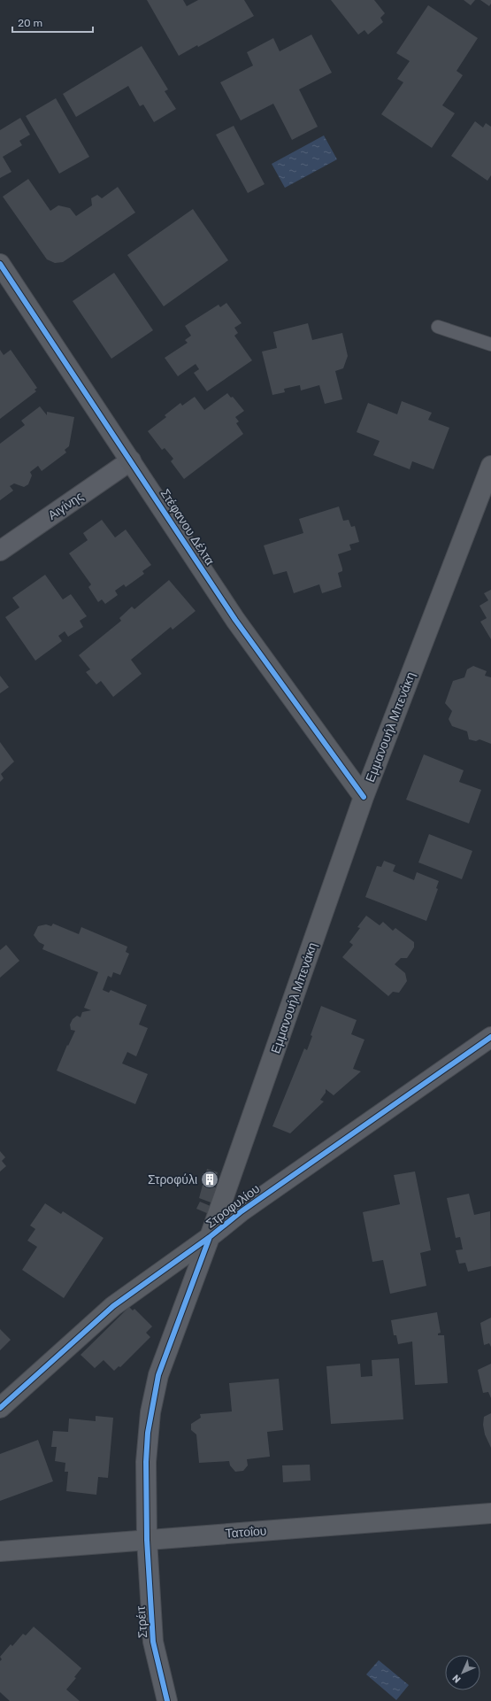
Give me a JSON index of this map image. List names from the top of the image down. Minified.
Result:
{"streets":{"main road":["Στέφανου Δέλτα","Εμμανουήλ Μπενάκη","Στροφυλίου","Τατοΐου"],"street":["Αιγίνης","Στρέιτ"]},"crossings":[["Αιγίνης","Στέφανου Δέλτα"],["Στέφανου Δέλτα","Εμμανουήλ Μπενάκη"],["Εμμανουήλ Μπενάκη","Στροφυλίου"],["Εμμανουήλ Μπενάκη","Τατοΐου"],["Εμμανουήλ Μπενάκη","Στρέιτ"],["Τατοΐου","Στρέιτ"]],"places":{"building":["Στροφύλι"]},"scale_bar":"20 m","north":"bottom left"}
